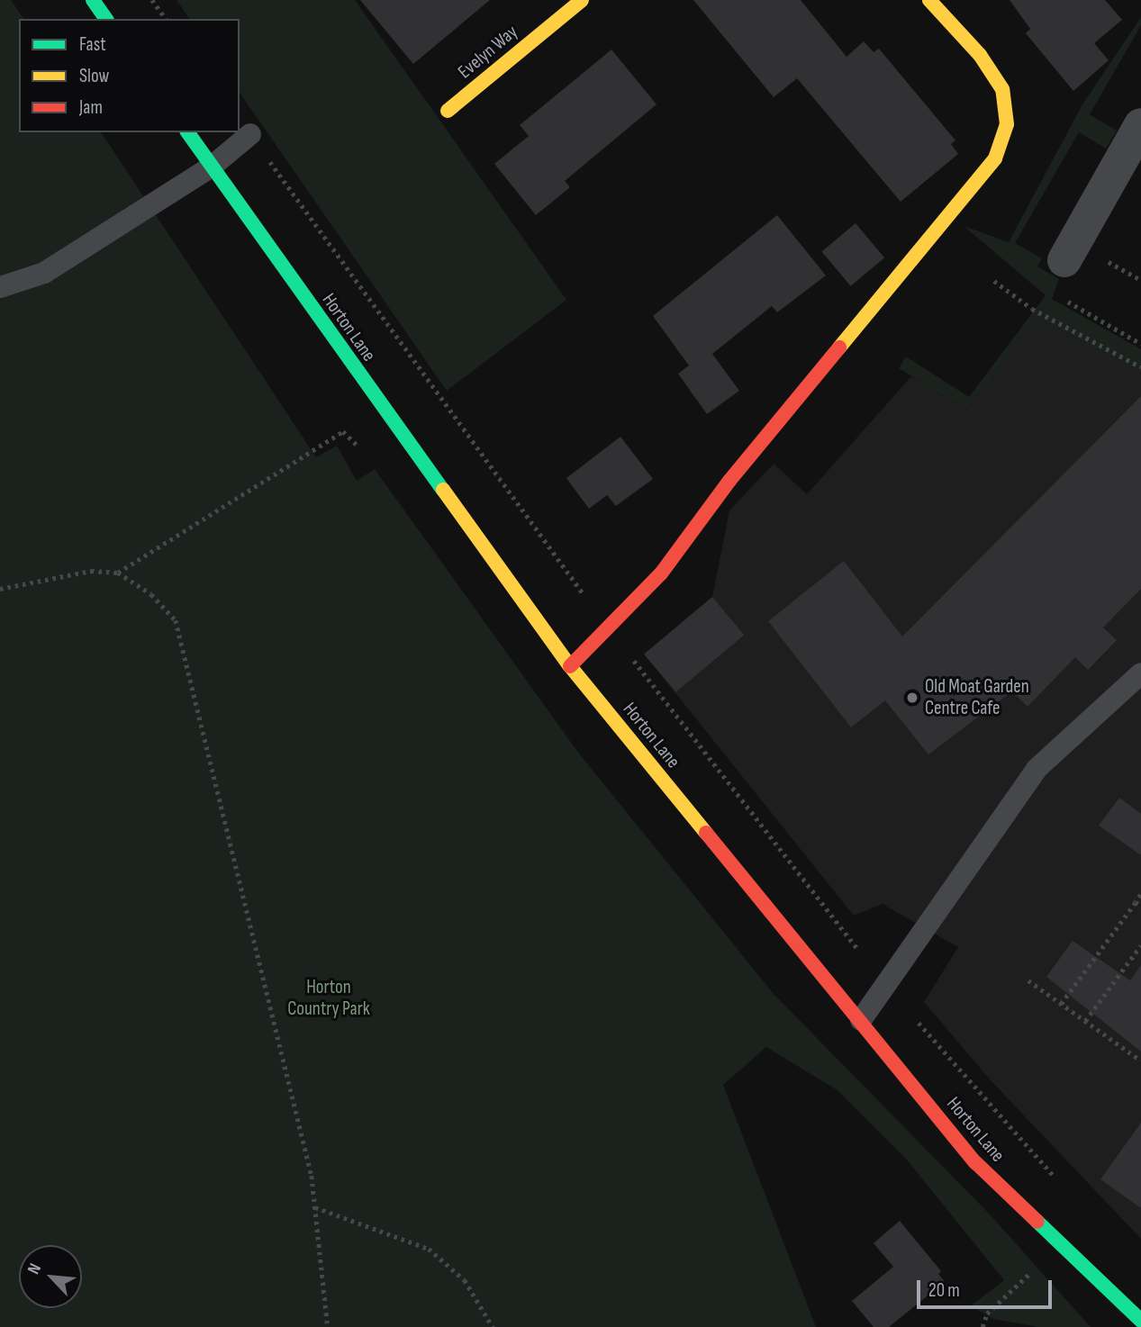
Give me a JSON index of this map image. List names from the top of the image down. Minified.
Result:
{"streets":{"street":["Evelyn Way","Horton Lane"]},"parks":["Horton Country Park"],"places":["Old Moat Garden Centre Cafe"],"legend":["Fast","Slow","Jam"],"scale_bar":"20 m","north":"top left"}
